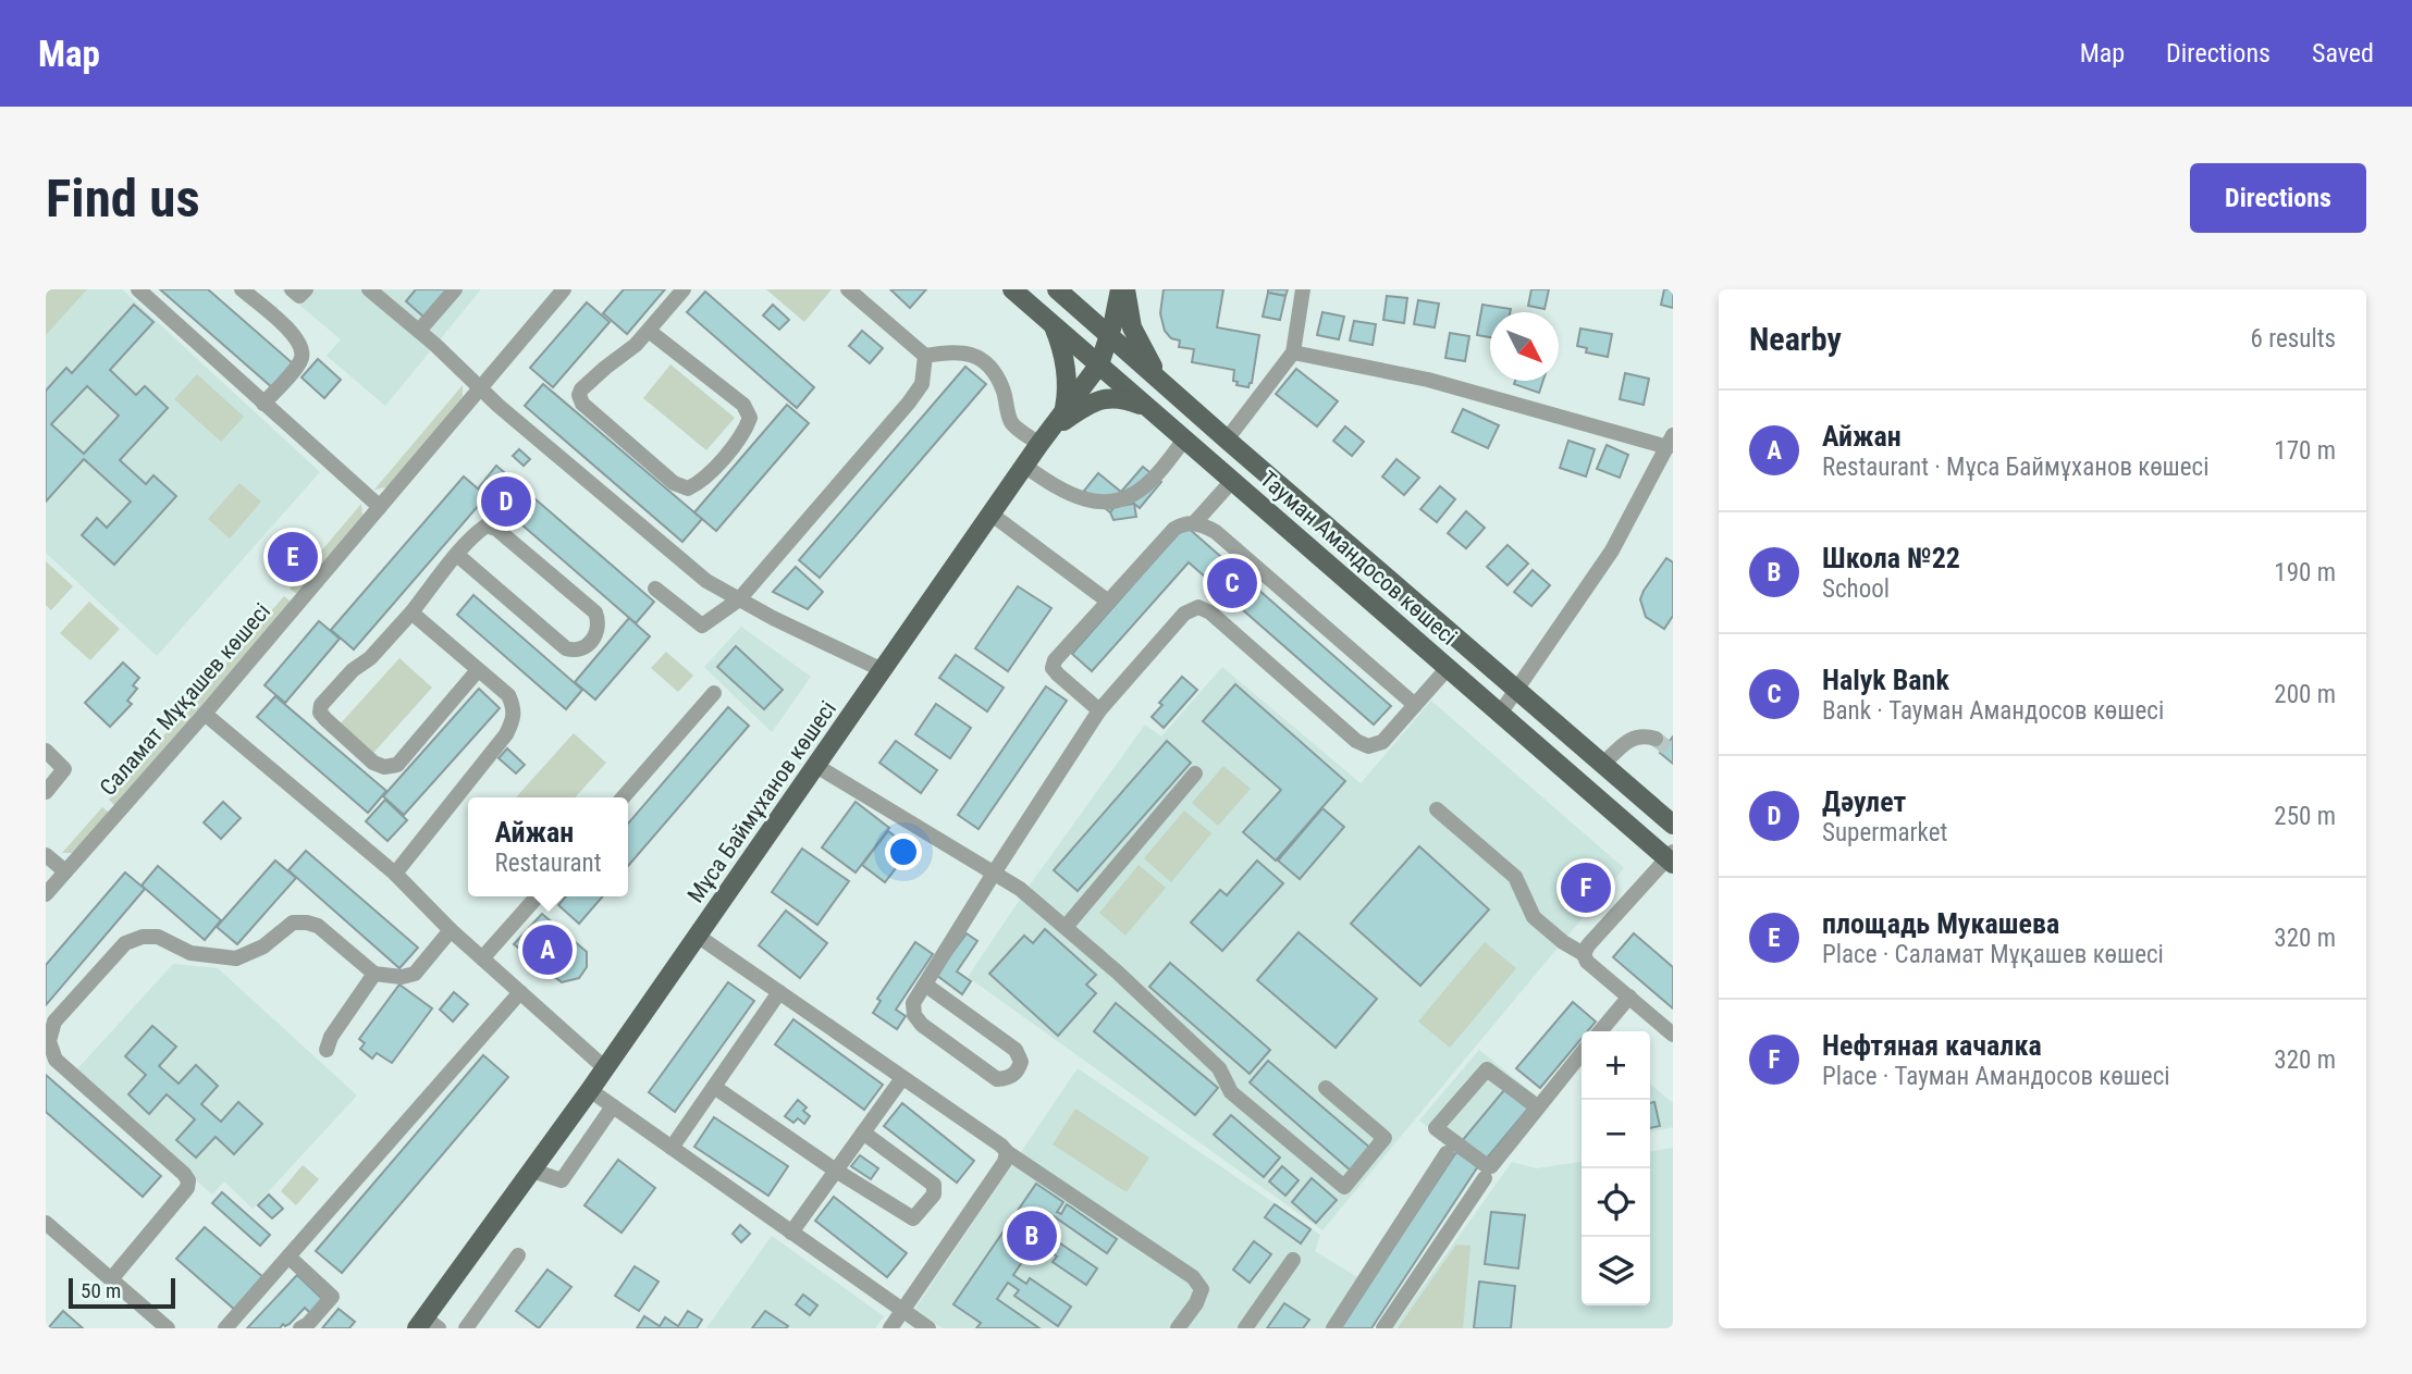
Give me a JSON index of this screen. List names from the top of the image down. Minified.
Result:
{"streets":{"main road":["Тауман Амандосов көшесі","Мұса Баймұханов көшесі"],"street":["Саламат Мұқашев көшесі"]},"crossings":[["Тауман Амандосов көшесі","Мұса Баймұханов көшесі"]],"scale_bar":"50 m","north":"bottom right","page":{"header":"Map","nav":["Map","Directions","Saved"],"buttons":"Directions","title":"Find us","heading":["Nearby","6 results"],"list":[{"mark":"A","name":"Айжан","note":"Restaurant · Мұса Баймұханов көшесі","value":"170 m"},{"mark":"B","name":"Школа №22","note":"School","value":"190 m"},{"mark":"C","name":"Halyk Bank","note":"Bank · Тауман Амандосов көшесі","value":"200 m"},{"mark":"D","name":"Дәулет","note":"Supermarket","value":"250 m"},{"mark":"E","name":"площадь Мукашева","note":"Place · Саламат Мұқашев көшесі","value":"320 m"},{"mark":"F","name":"Нефтяная качалка","note":"Place · Тауман Амандосов көшесі","value":"320 m"}],"pins":["D","E","C","F","A","B"],"popup":["Айжан","Restaurant"],"map_buttons":["+","−"],"scale":"50 m"}}
